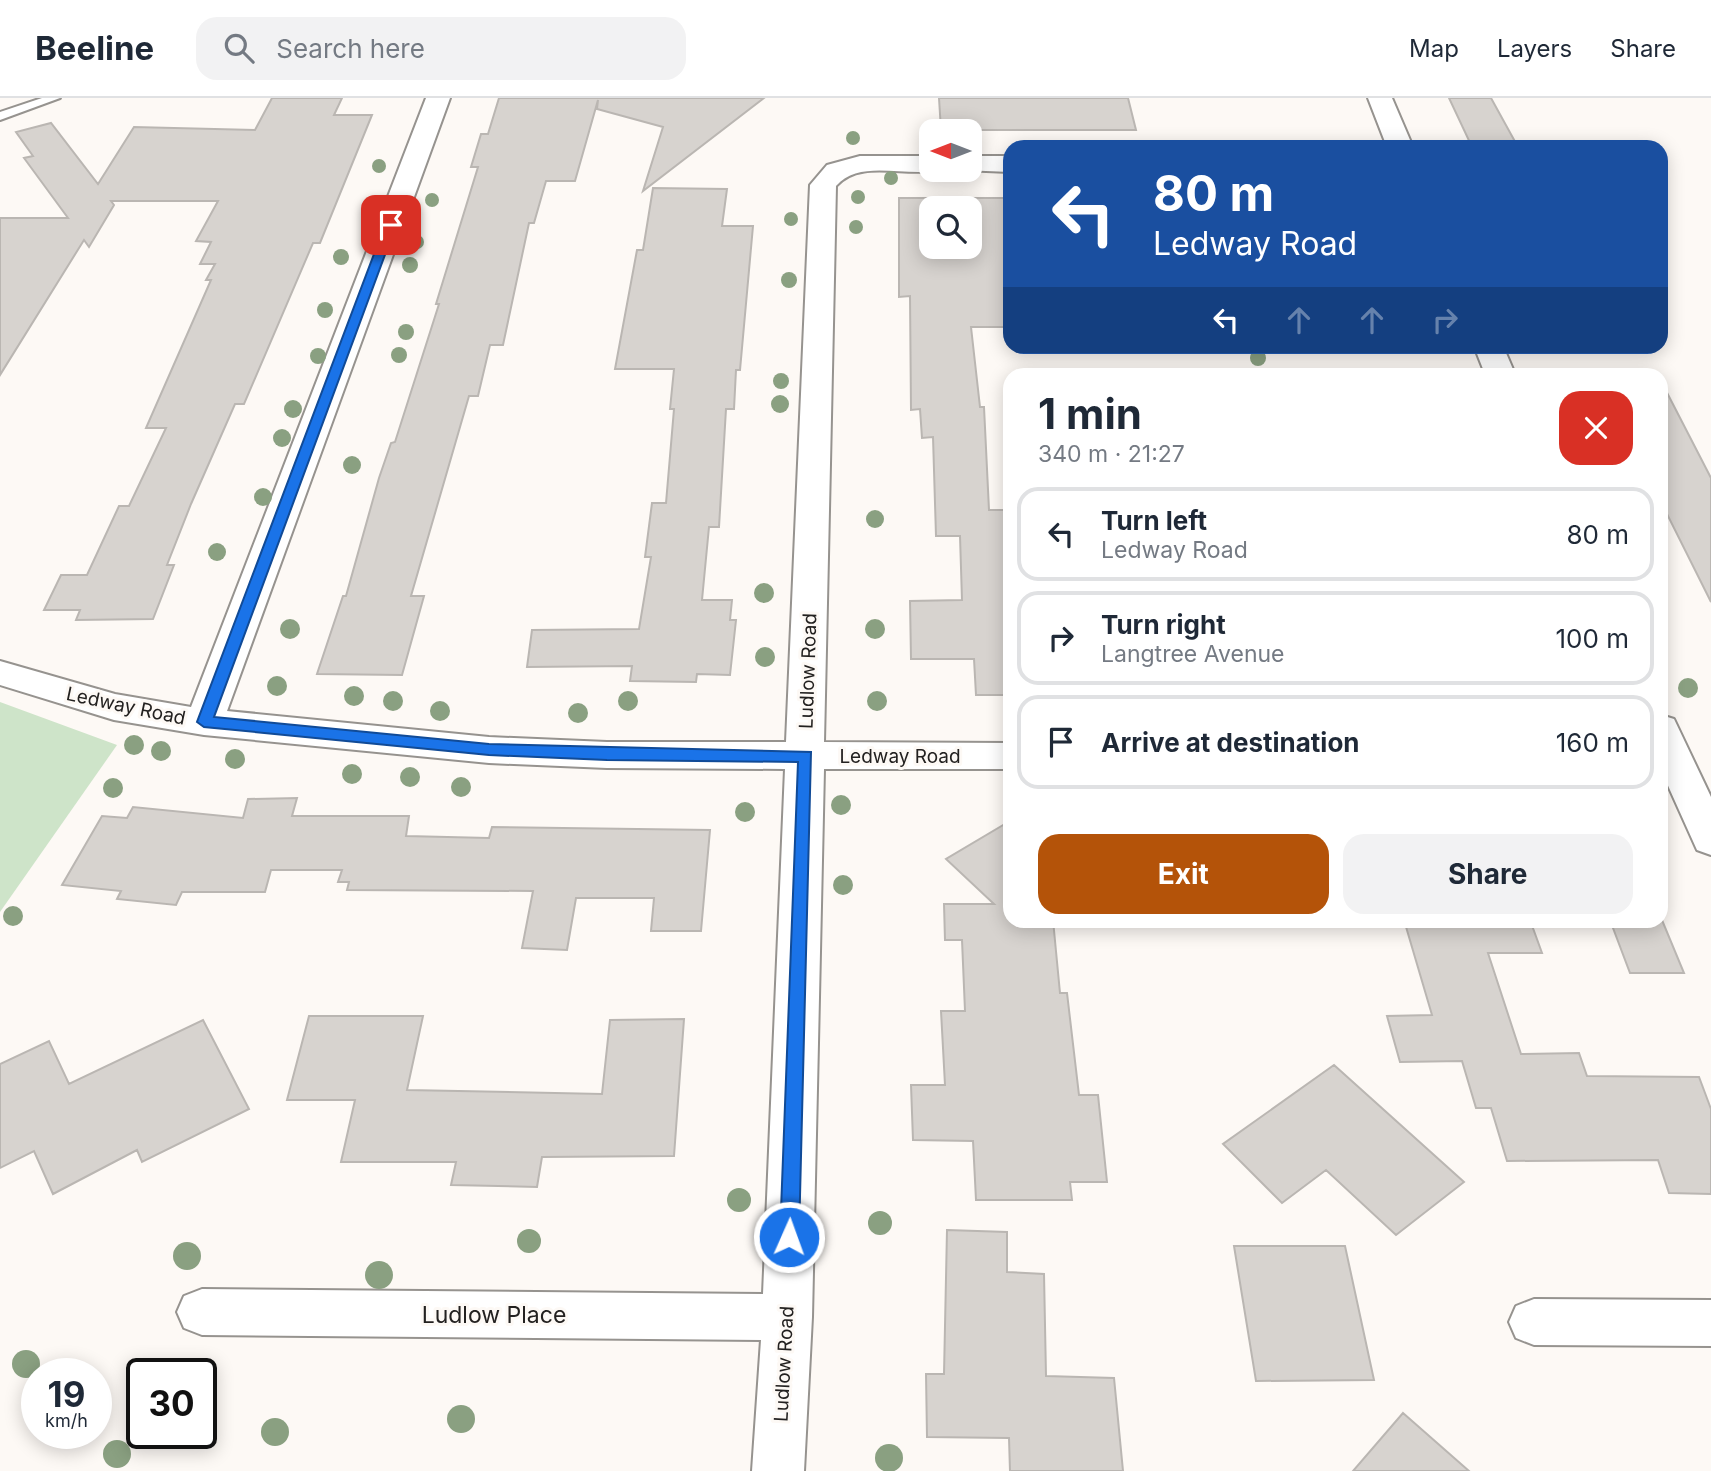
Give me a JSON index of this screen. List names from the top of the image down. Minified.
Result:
{"streets":{"street":["Ludlow Road","Ledway Road","Ludlow Place"]},"crossings":[["Ludlow Road","Ledway Road"],["Ludlow Road","Ludlow Place"]],"north":"left","page":{"header":"Beeline","search":"Search here","nav":["Map","Layers","Share"],"turn":["80 m","Ledway Road"],"heading":["1 min","340 m · 21:27"],"list":[{"name":"Turn left","note":"Ledway Road","value":"80 m"},{"name":"Turn right","note":"Langtree Avenue","value":"100 m"},{"name":"Arrive at destination","value":"160 m"}],"buttons":["Exit","Share"],"speed":"19 km/h","limit":"30"}}
